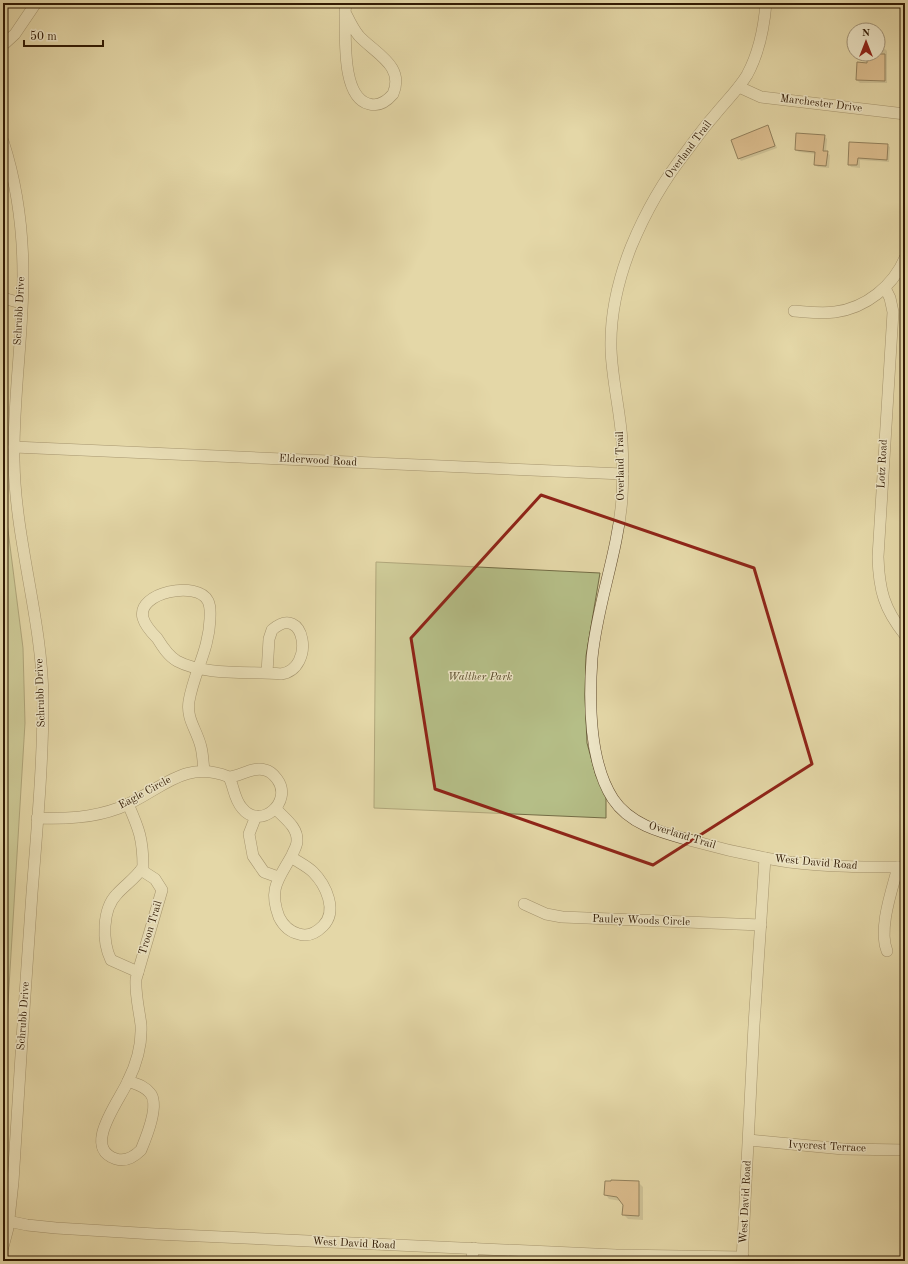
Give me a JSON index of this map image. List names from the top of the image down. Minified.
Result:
{"streets":{"street":["Marchester Drive","Overland Trail","Schrubb Drive","Elderwood Road","Lotz Road","Eagle Circle","West David Road","Pauley Woods Circle","Troon Trail","Ivycrest Terrace"]},"crossings":[["Marchester Drive","Overland Trail"],["Overland Trail","Elderwood Road"],["Overland Trail","West David Road"],["Schrubb Drive","Elderwood Road"],["Schrubb Drive","Eagle Circle"],["Schrubb Drive","West David Road"],["West David Road","Pauley Woods Circle"],["West David Road","Ivycrest Terrace"]],"parks":["Walther Park"],"scale_bar":"50 m","north":"top"}
